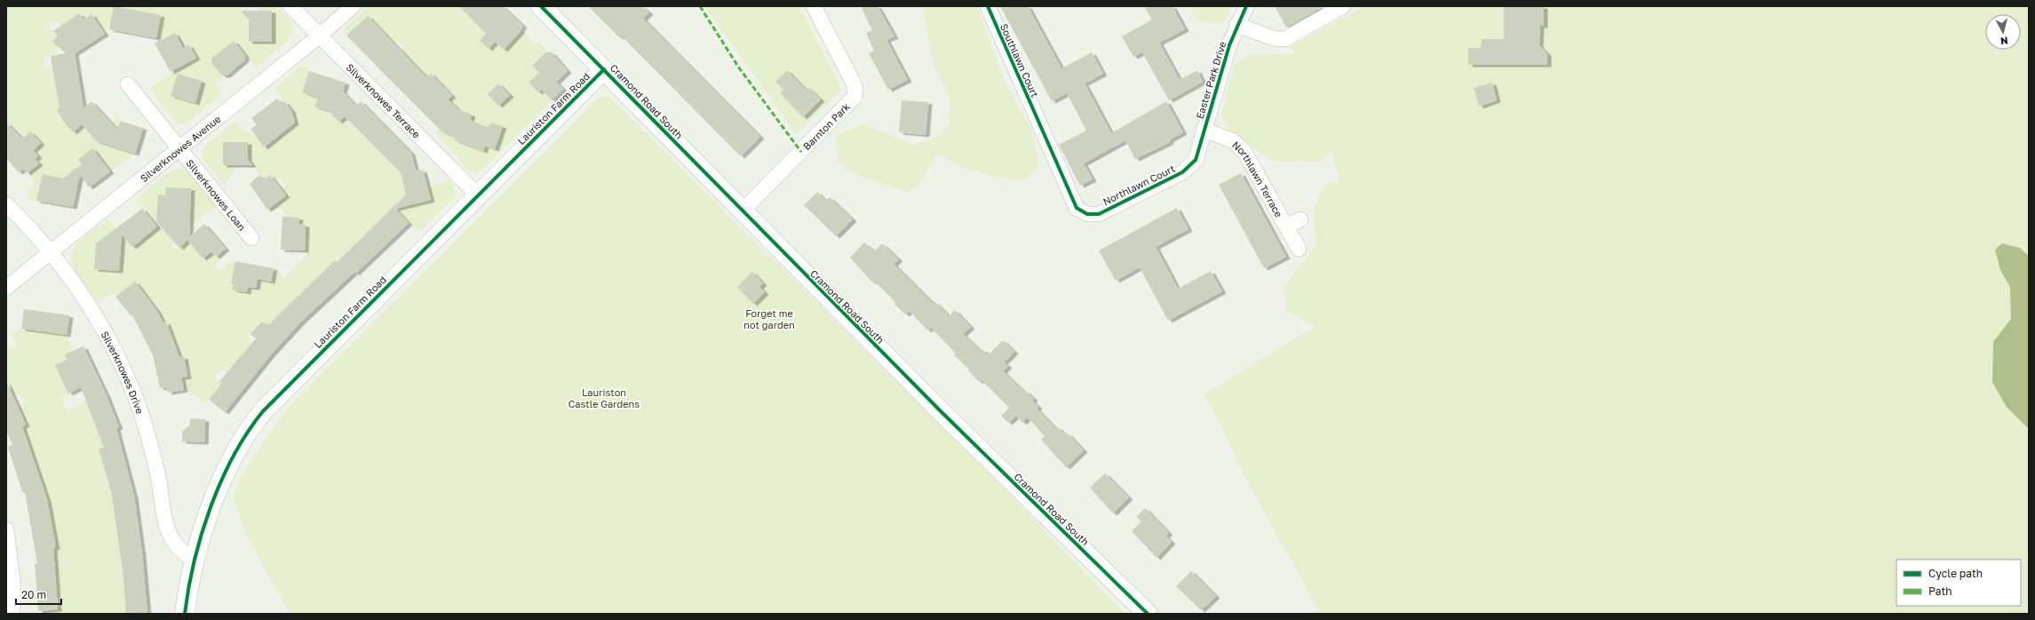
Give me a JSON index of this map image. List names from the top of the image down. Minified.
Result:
{"streets":{"street":["Southlawn Court","Easter Park Drive","Silverknowes Terrace","Cramond Road South","Lauriston Farm Road","Barnton Park","Silverknowes Avenue","Northlawn Terrace","Northlawn Court","Silverknowes Loan","Silverknowes Drive"]},"crossings":[["Southlawn Court","Northlawn Court"],["Easter Park Drive","Northlawn Terrace"],["Easter Park Drive","Northlawn Court"],["Silverknowes Terrace","Lauriston Farm Road"],["Silverknowes Terrace","Silverknowes Avenue"],["Cramond Road South","Lauriston Farm Road"],["Cramond Road South","Barnton Park"],["Lauriston Farm Road","Silverknowes Drive"],["Silverknowes Avenue","Silverknowes Loan"],["Silverknowes Avenue","Silverknowes Drive"]],"parks":["Forget me not garden","Lauriston Castle Gardens"],"legend":["Cycle path","Path"],"scale_bar":"20 m","north":"bottom"}
